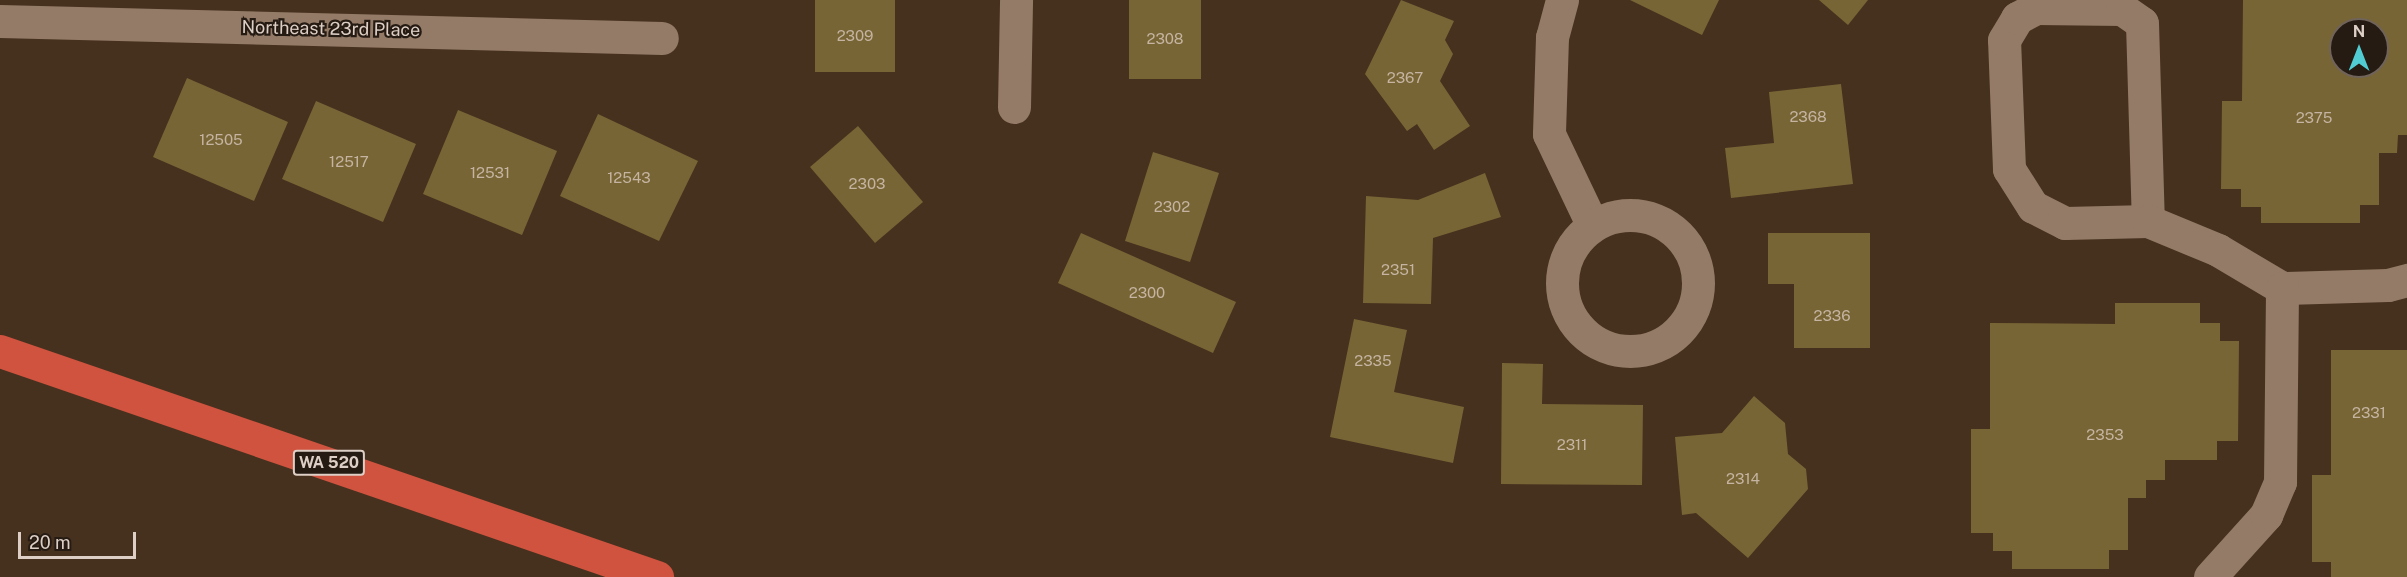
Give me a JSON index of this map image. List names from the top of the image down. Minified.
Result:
{"streets":{"highway":["WA 520"],"street":["Northeast 23rd Place"]},"house_numbers":["2309","2308","2367","2368","2375","12505","12517","12531","12543","2303","2302","2351","2300","2336","2335","2331","2353","2311","2314"],"scale_bar":"20 m","north":"top"}
